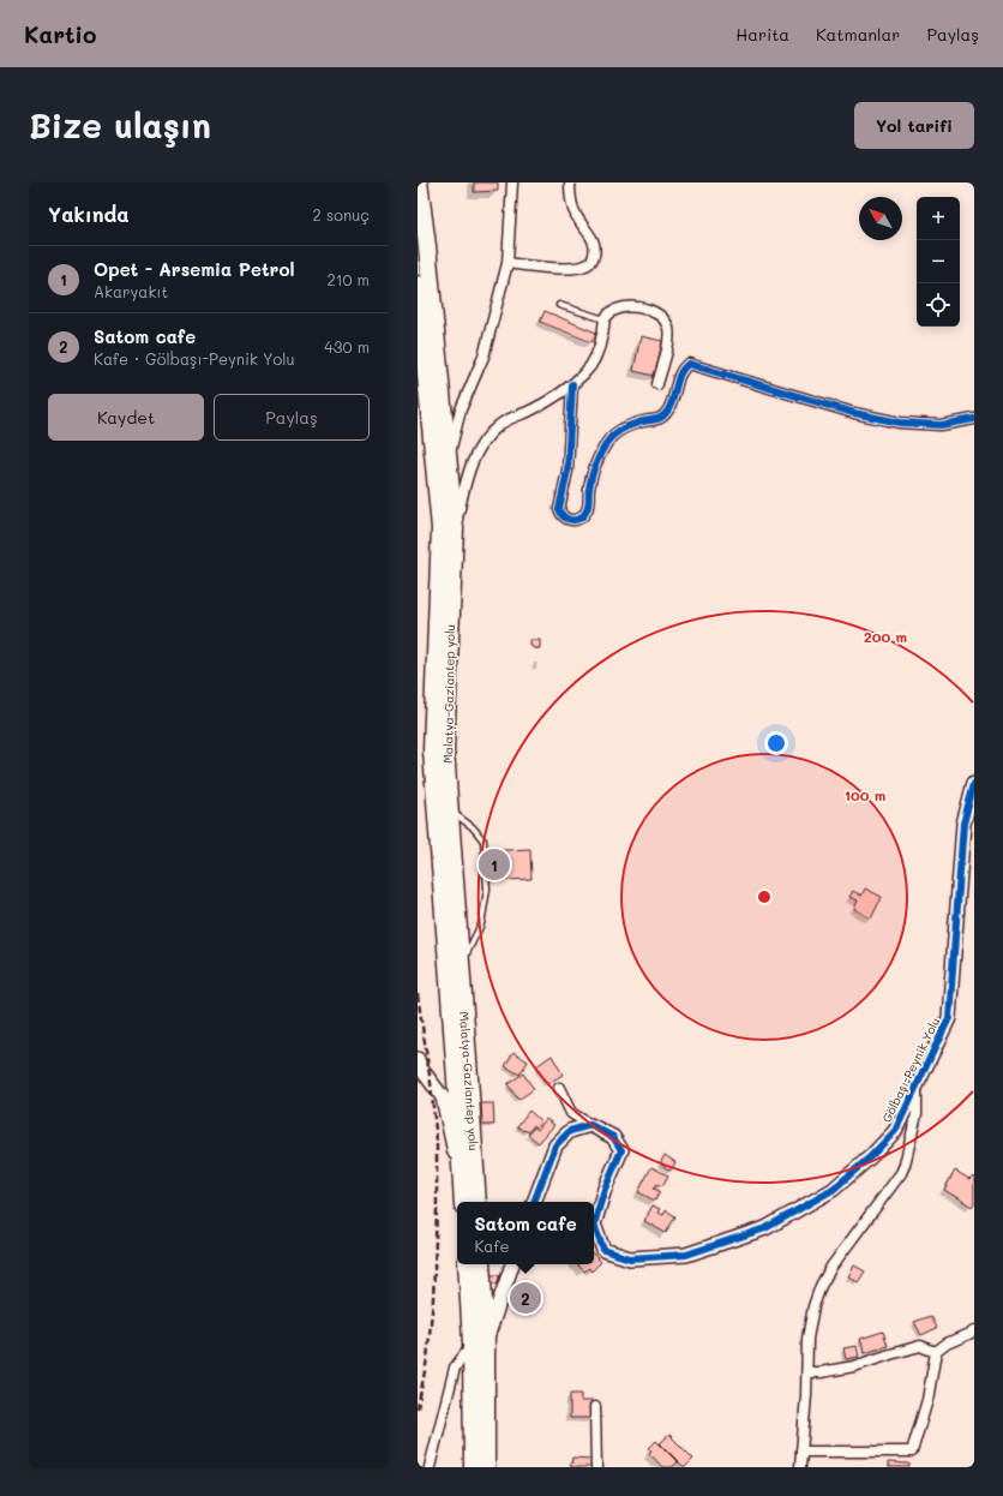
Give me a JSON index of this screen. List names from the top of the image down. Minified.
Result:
{"streets":{"highway":["Malatya-Gaziantep yolu"],"street":["Gölbaşı-Peynik Yolu"]},"north":"top left","page":{"header":"Kartio","nav":["Harita","Katmanlar","Paylaş"],"buttons":["Yol tarifi",["Kaydet","Paylaş"]],"title":"Bize ulaşın","heading":["Yakında","2 sonuç"],"map_buttons":["+","−"],"list":[{"mark":"1","name":"Opet - Arsemia Petrol","note":"Akaryakıt","value":"210 m"},{"mark":"2","name":"Satom cafe","note":"Kafe · Gölbaşı-Peynik Yolu","value":"430 m"}],"pins":["1","2"],"popup":["Satom cafe","Kafe"]},"rings":["200 m","100 m"]}
